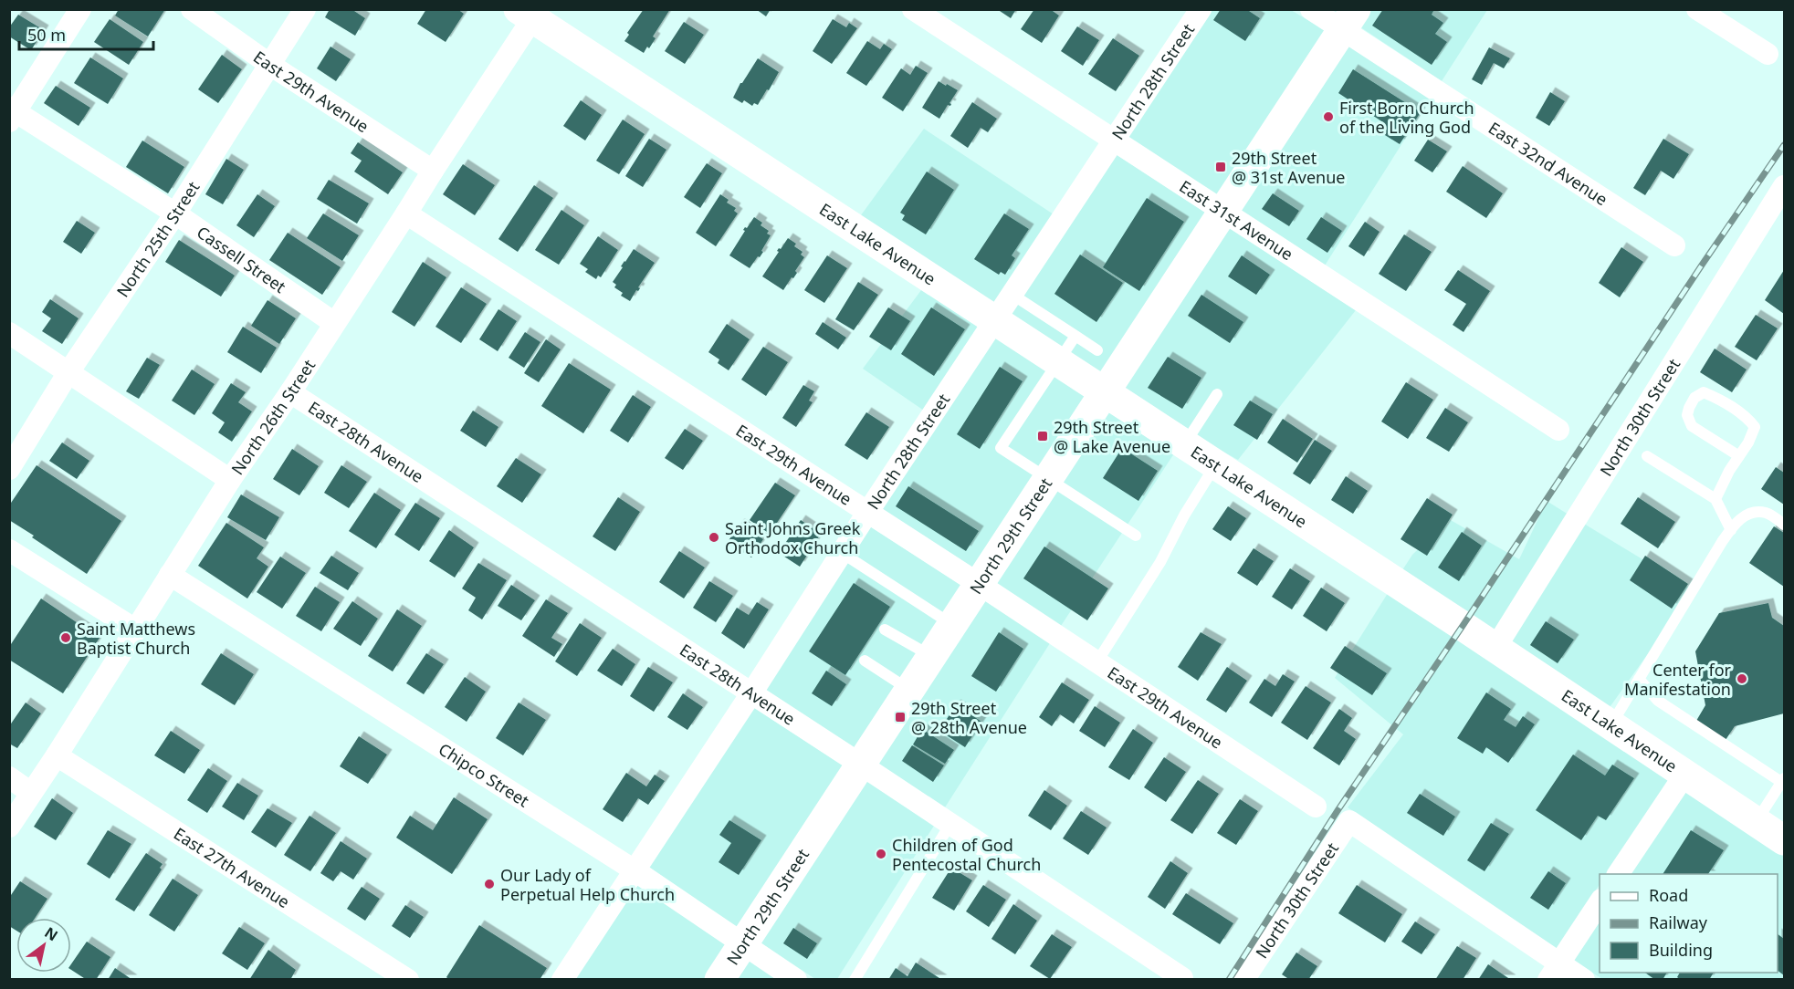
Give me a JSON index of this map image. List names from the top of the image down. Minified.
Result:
{"streets":{"street":["North 28th Street","East 29th Avenue","East 32nd Avenue","East 31st Avenue","North 25th Street","East Lake Avenue","Cassell Street","North 26th Street","North 30th Street","East 28th Avenue","North 29th Street","Chipco Street","East 27th Avenue"]},"crossings":[["North 28th Street","East 29th Avenue"],["North 28th Street","East 31st Avenue"],["North 28th Street","East Lake Avenue"],["North 28th Street","East 28th Avenue"],["North 28th Street","Chipco Street"],["East 29th Avenue","North 25th Street"],["East 29th Avenue","North 26th Street"],["East 29th Avenue","North 29th Street"],["East 32nd Avenue","North 29th Street"],["East 31st Avenue","North 29th Street"],["North 25th Street","Cassell Street"],["East Lake Avenue","North 26th Street"],["East Lake Avenue","North 30th Street"],["East Lake Avenue","North 29th Street"],["Cassell Street","North 26th Street"],["North 26th Street","East 28th Avenue"],["North 26th Street","Chipco Street"],["North 26th Street","East 27th Avenue"],["East 28th Avenue","North 29th Street"],["North 29th Street","Chipco Street"]],"places":{"other":["First Born Church of the Living God","Saint Johns Greek Orthodox Church","Saint Matthews Baptist Church","Center for Manifestation","Children of God Pentecostal Church","Our Lady of Perpetual Help Church"],"transit":["29th Street @ 31st Avenue","29th Street @ Lake Avenue","29th Street @ 28th Avenue"]},"legend":["Road","Railway","Building"],"scale_bar":"50 m","north":"top right"}
